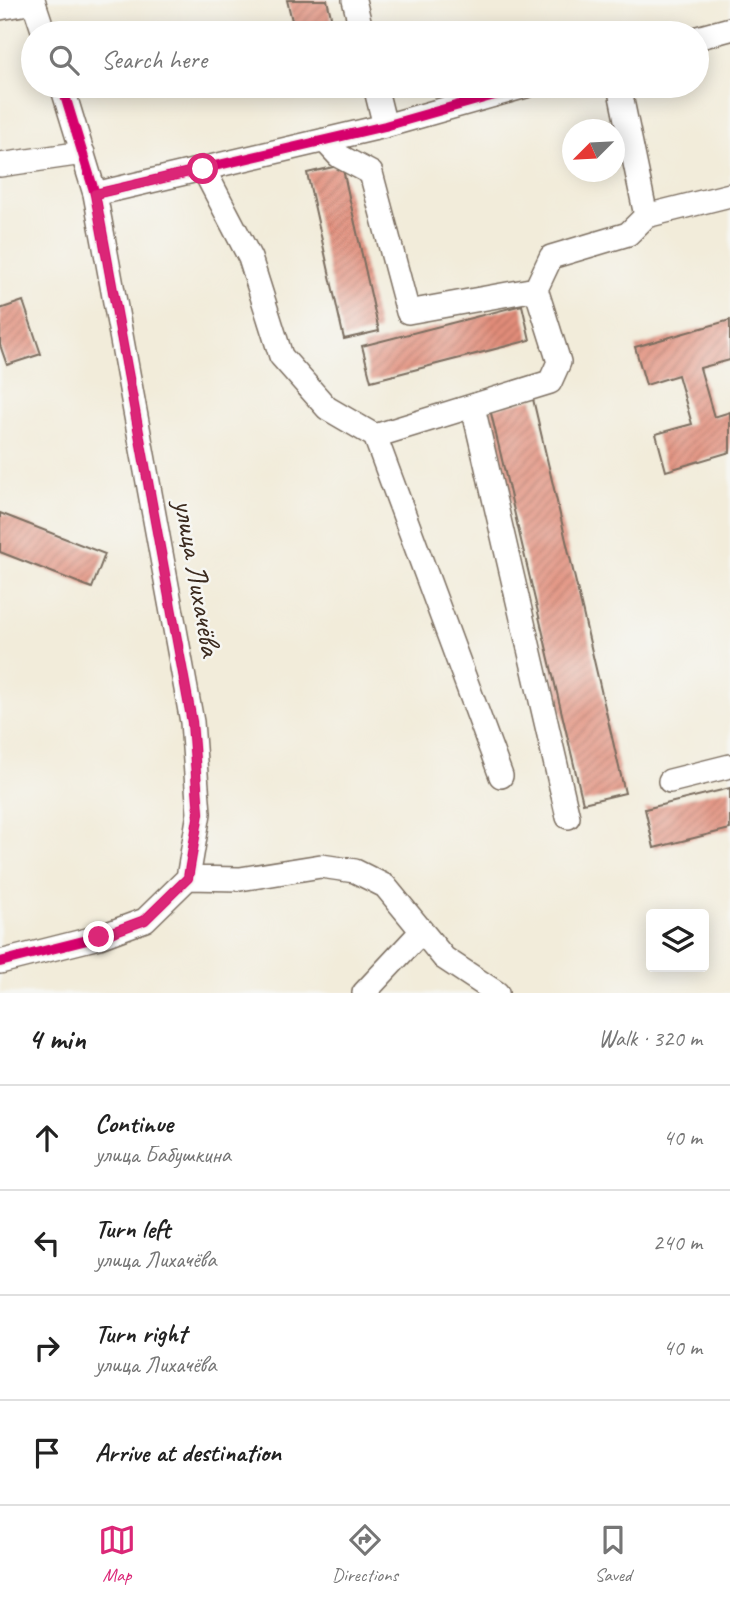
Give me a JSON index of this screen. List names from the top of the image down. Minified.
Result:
{"streets":{"street":["улица Лихачёва"]},"north":"bottom left","page":{"search":"Search here","heading":["4 min","Walk · 320 m"],"list":[["Continue","улица Бабушкина","40 m"],["Turn left","улица Лихачёва","240 m"],["Turn right","улица Лихачёва","40 m"],"Arrive at destination"],"nav":["Map","Directions","Saved"]}}
